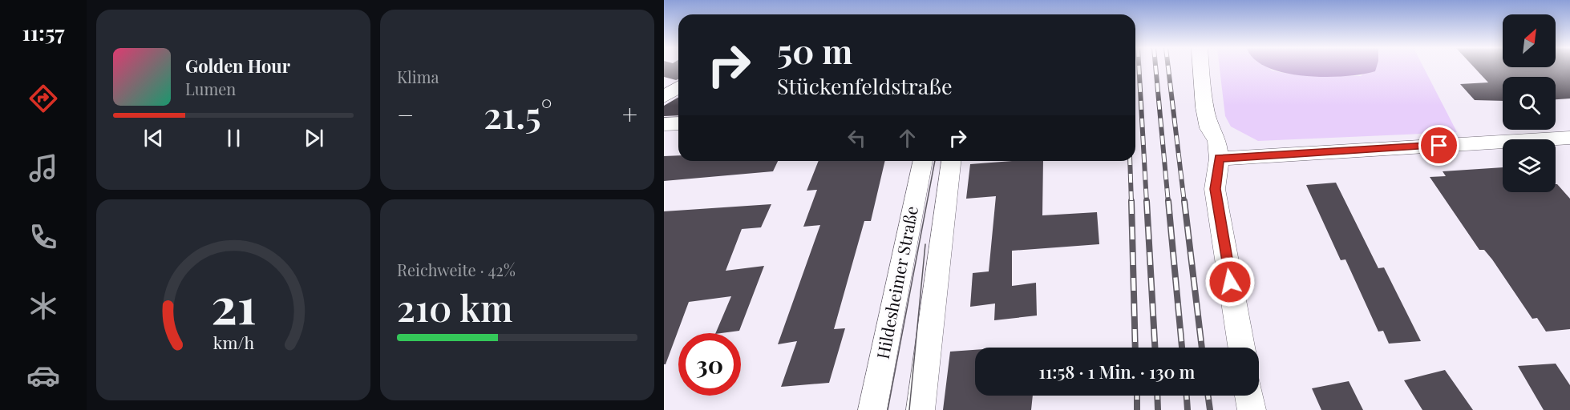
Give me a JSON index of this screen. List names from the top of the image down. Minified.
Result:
{"streets":{"street":["Hildesheimer Straße"]},"north":"top right","page":{"tabs":"11:57","tile":["Klima",["Reichweite · 42%","210 km"]],"turn":["50 m","Stückenfeldstraße"],"song":["Golden Hour","Lumen"],"heat":["−","21.5°","+"],"limit":"30","trip":"11:58 · 1 Min. · 130 m","gauge":["21","km/h"]}}
